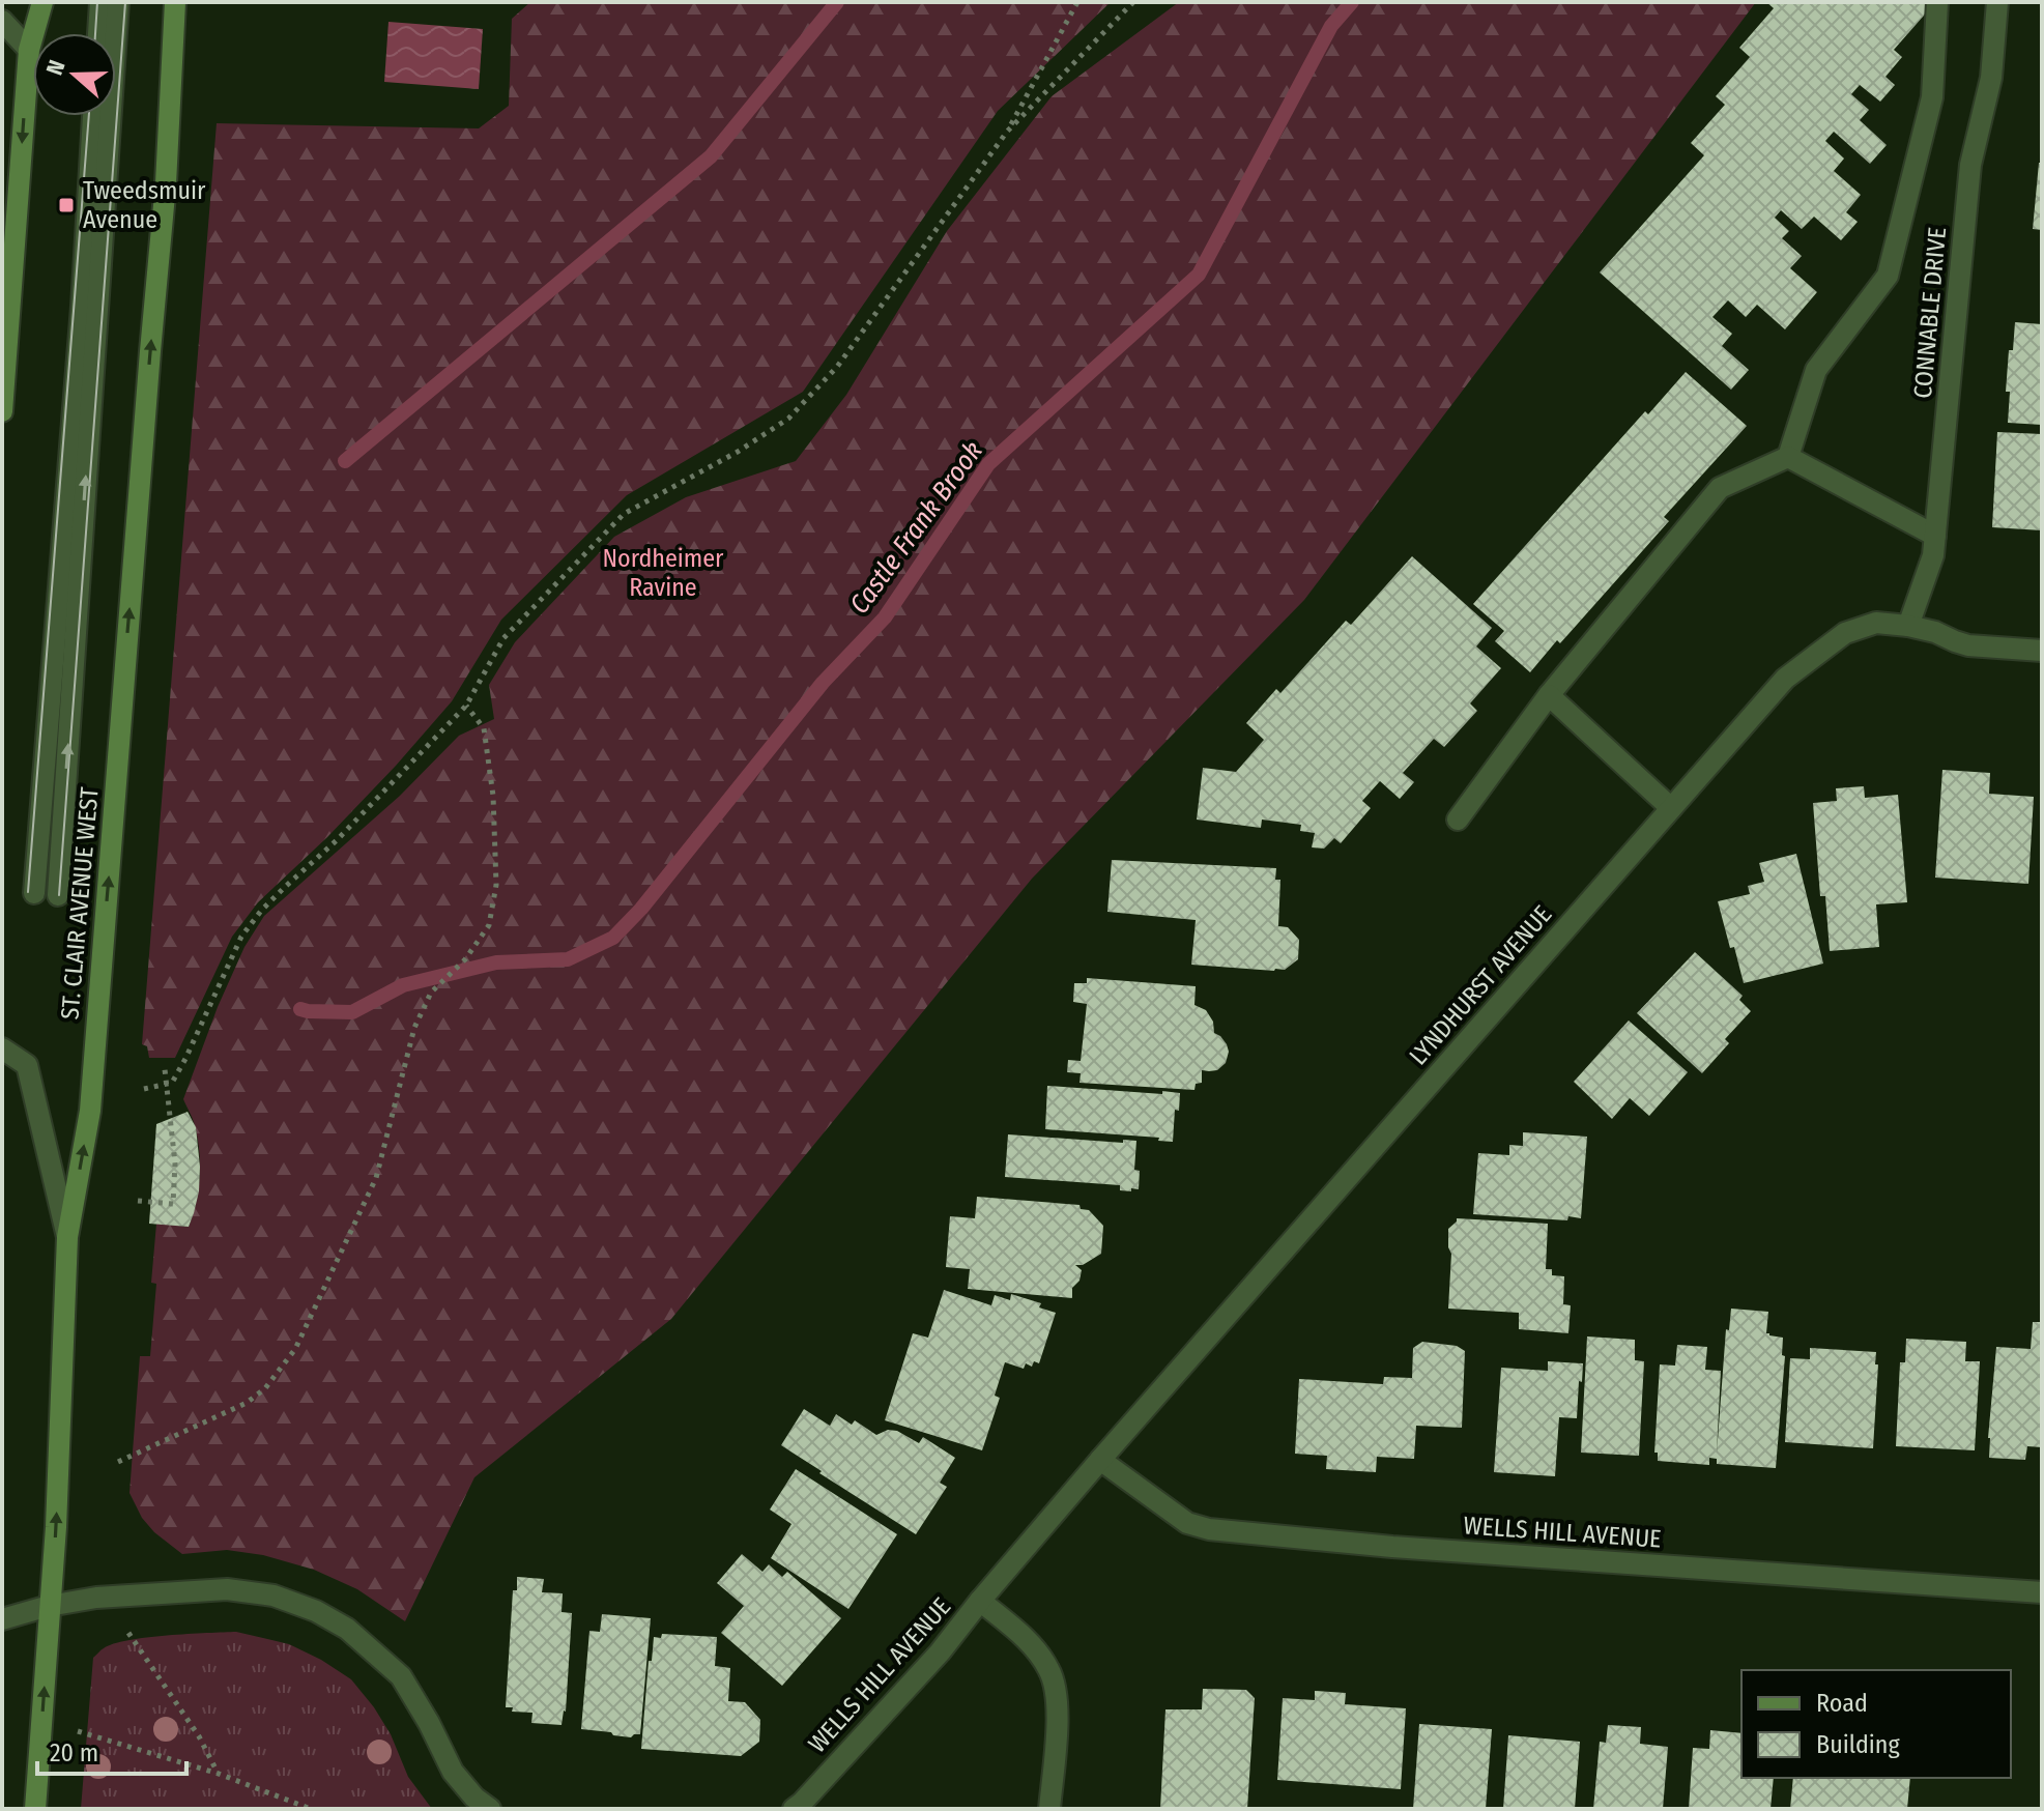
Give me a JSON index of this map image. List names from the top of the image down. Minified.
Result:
{"streets":{"main road":["ST. CLAIR AVENUE WEST"],"street":["CONNABLE DRIVE","LYNDHURST AVENUE","WELLS HILL AVENUE"]},"crossings":[["CONNABLE DRIVE","LYNDHURST AVENUE"],["LYNDHURST AVENUE","WELLS HILL AVENUE"]],"one_way":["ST. CLAIR AVENUE WEST"],"water":["Castle Frank Brook"],"parks":["Nordheimer Ravine"],"places":{"transit":["Tweedsmuir Avenue"]},"legend":["Road","Building"],"scale_bar":"20 m","north":"left"}
